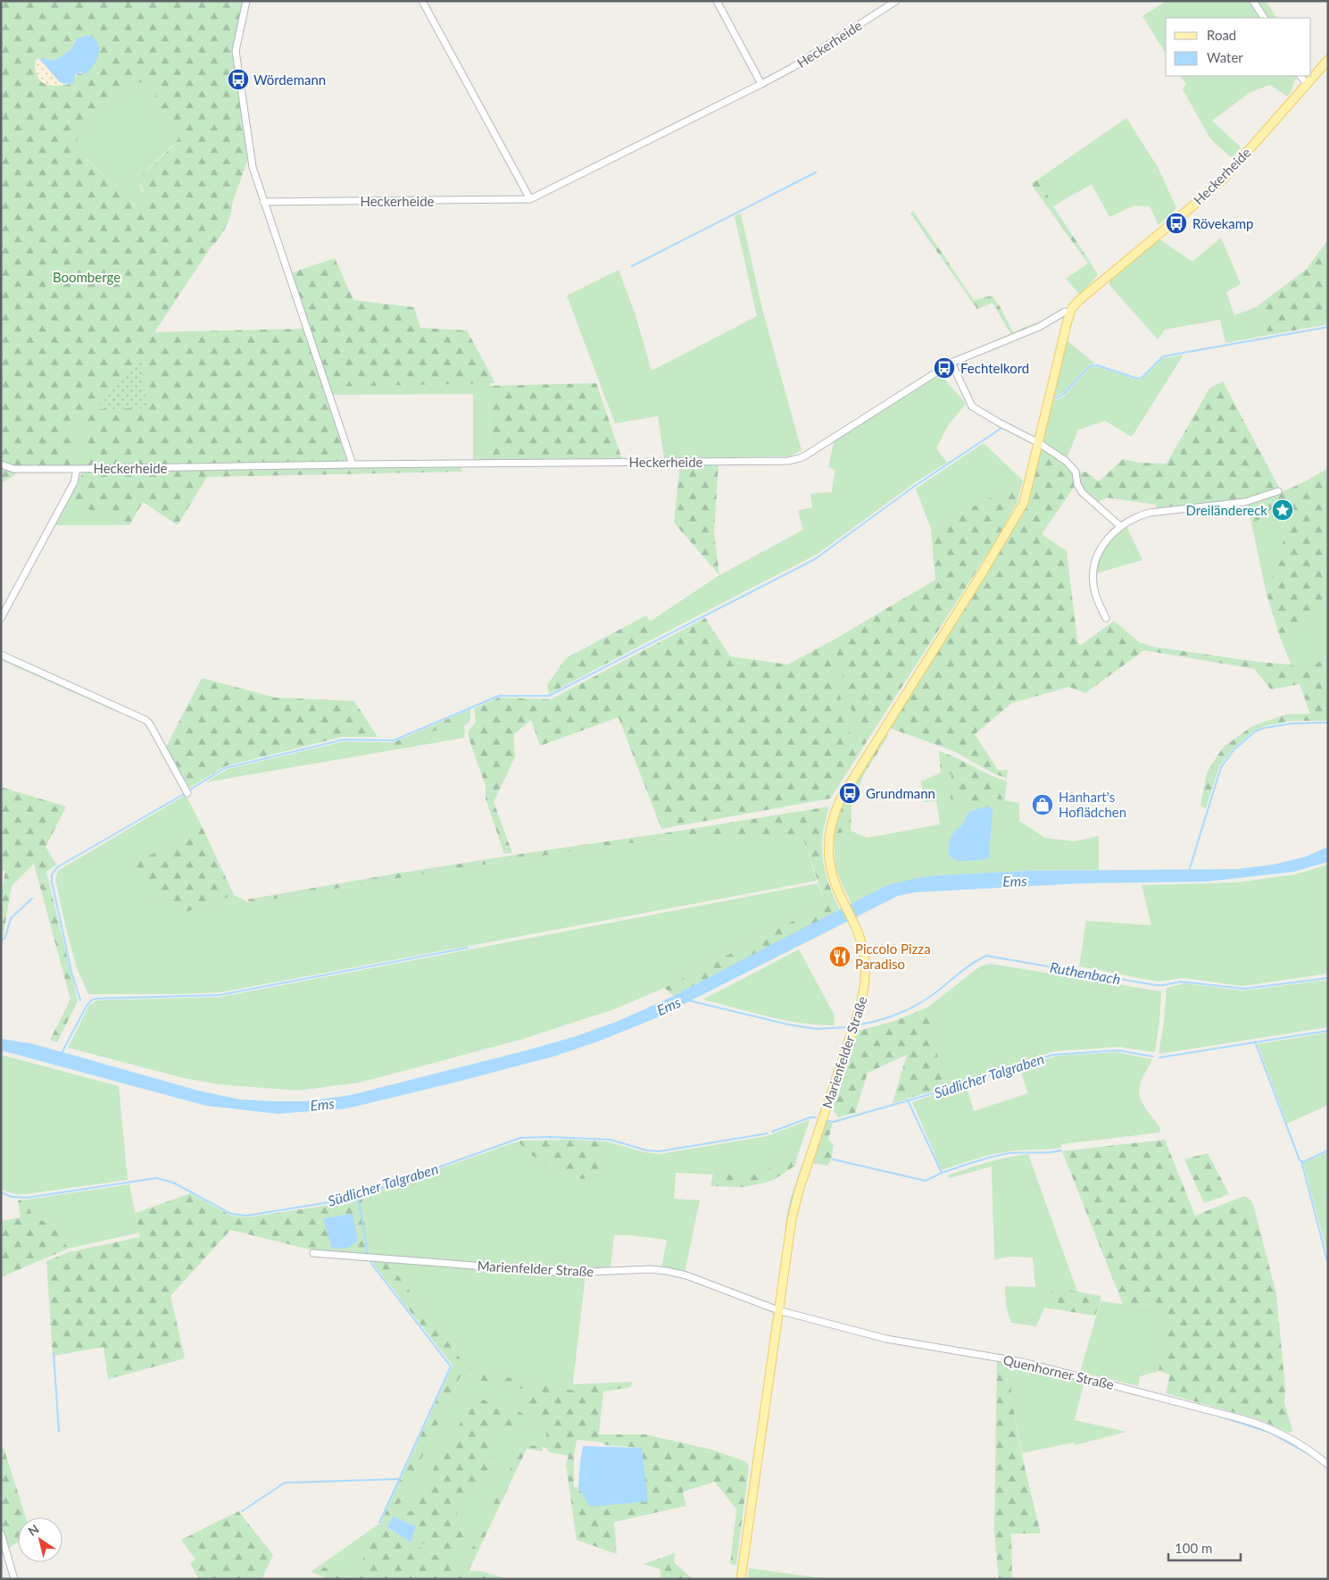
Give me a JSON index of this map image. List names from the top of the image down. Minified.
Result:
{"streets":{"main road":["Heckerheide","Marienfelder Straße"],"street":["Quenhorner Straße"]},"crossings":[["Heckerheide","Marienfelder Straße"],["Marienfelder Straße","Quenhorner Straße"]],"water":["Ems","Ruthenbach","Südlicher Talgraben"],"parks":["Boomberge"],"places":{"bus stop":["Wördemann","Rövekamp","Fechtelkord","Grundmann"],"place":["Dreiländereck"],"shop":["Hanhart's Hoflädchen"],"restaurant":["Piccolo Pizza Paradiso"]},"legend":["Road","Water"],"scale_bar":"100 m","north":"top left"}
